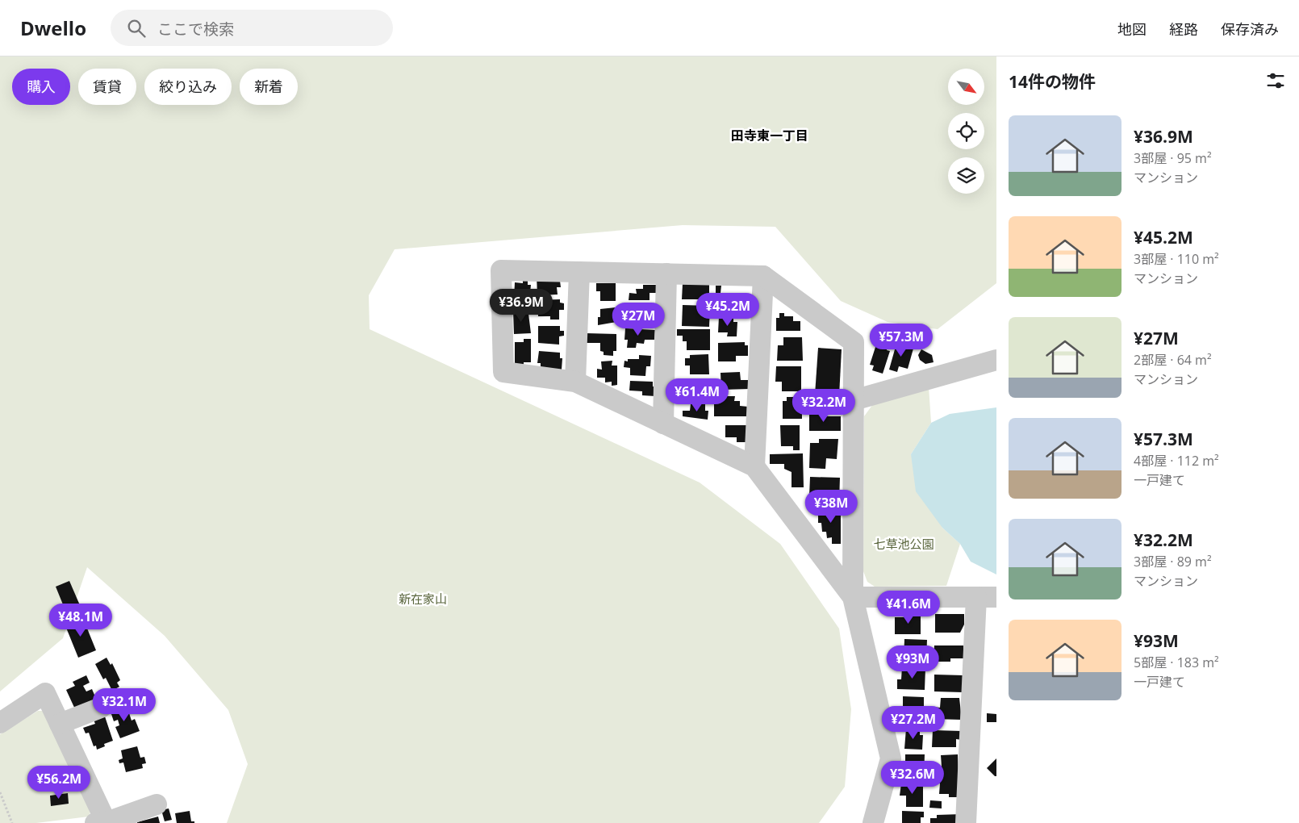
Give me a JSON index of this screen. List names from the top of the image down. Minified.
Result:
{"districts":["田寺東一丁目"],"parks":["七草池公園","新在家山"],"north":"bottom right","page":{"header":"Dwello","search":"ここで検索","nav":["地図","経路","保存済み"],"heading":"14件の物件","chip":["購入","賃貸","絞り込み","新着"],"list":[{"name":"¥36.9M","note":"3部屋 · 95 m² · マンション"},{"name":"¥45.2M","note":"3部屋 · 110 m² · マンション"},{"name":"¥27M","note":"2部屋 · 64 m² · マンション"},{"name":"¥57.3M","note":"4部屋 · 112 m² · 一戸建て"},{"name":"¥32.2M","note":"3部屋 · 89 m² · マンション"},{"name":"¥93M","note":"5部屋 · 183 m² · 一戸建て"}],"price":["¥36.9M","¥45.2M","¥27M","¥57.3M","¥61.4M","¥32.2M","¥38M","¥41.6M","¥48.1M","¥93M","¥32.1M","¥27.2M","¥32.6M","¥56.2M"]}}
